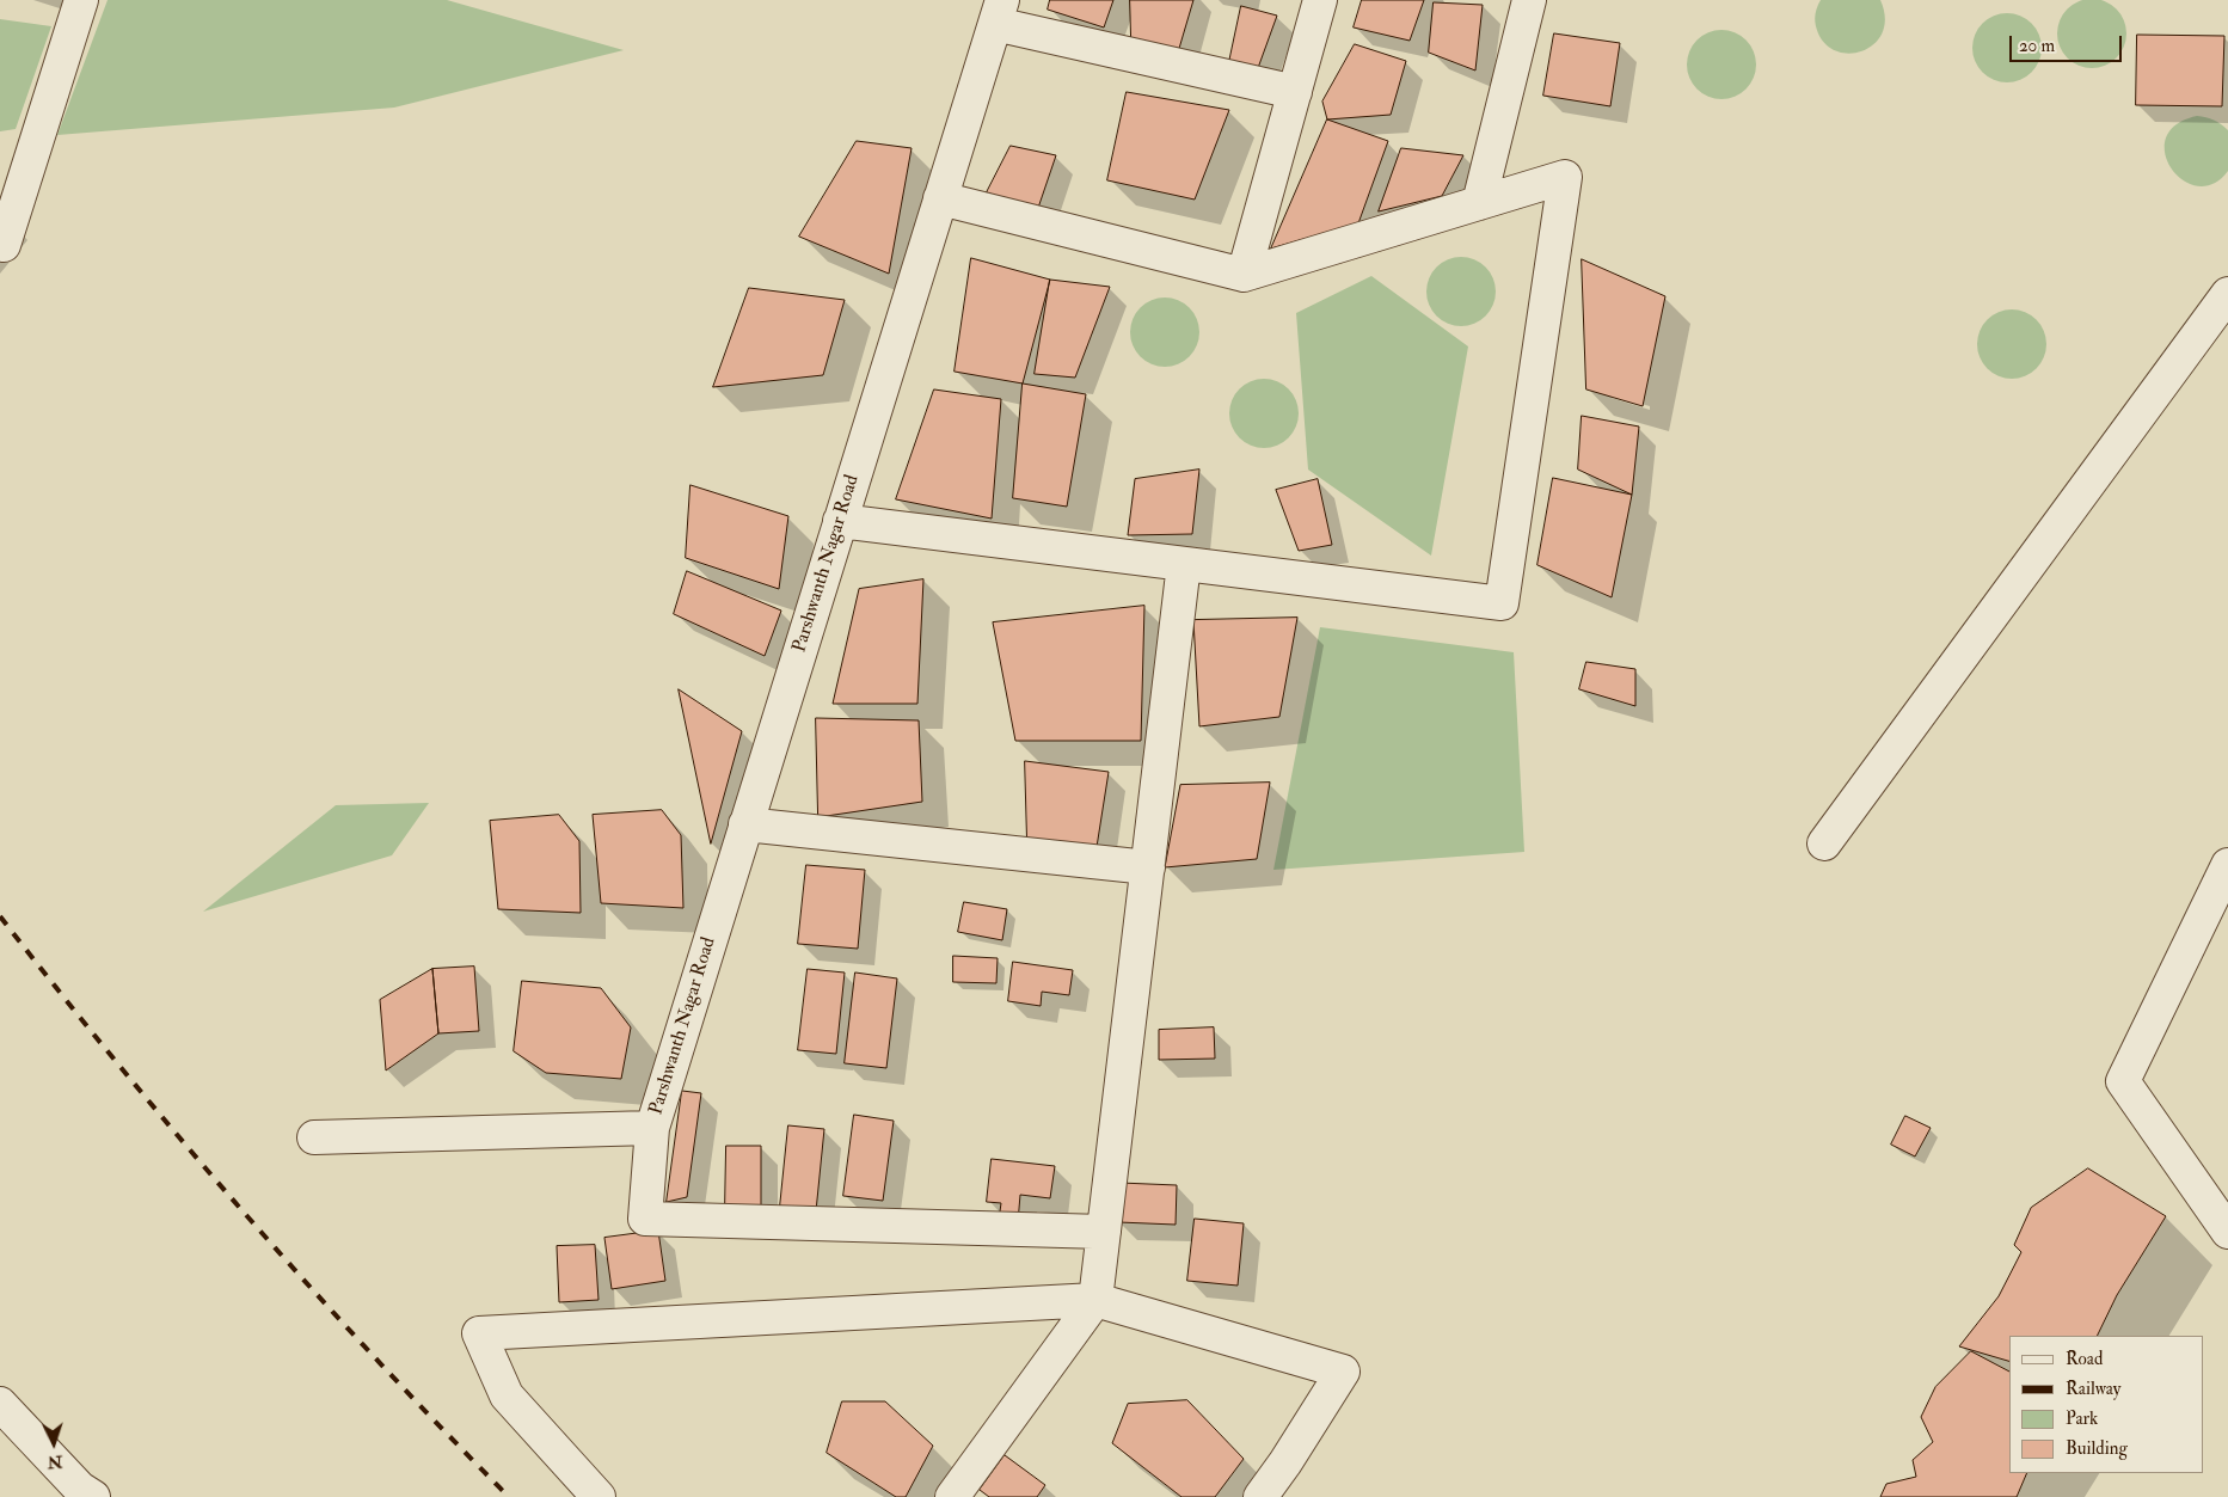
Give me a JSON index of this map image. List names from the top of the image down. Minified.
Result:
{"streets":{"street":["Parshwanth Nagar Road"]},"legend":["Road","Railway","Park","Building"],"scale_bar":"20 m","north":"bottom"}
